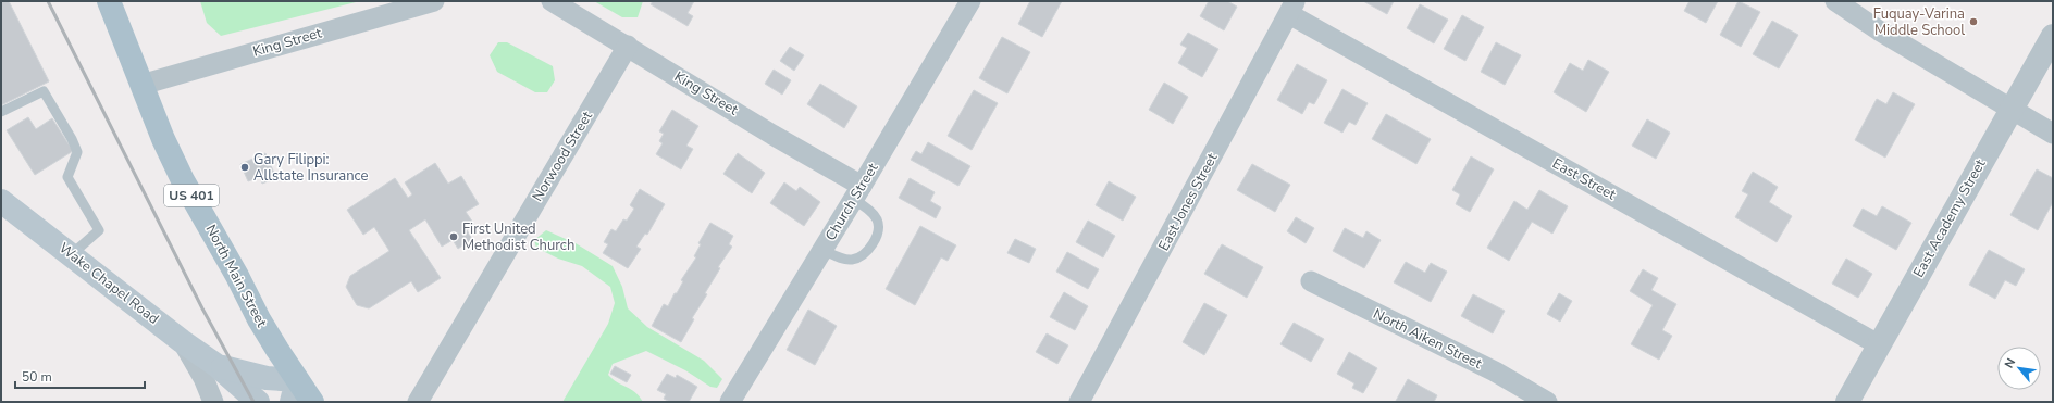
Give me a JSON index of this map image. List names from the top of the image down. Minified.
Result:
{"streets":{"main road":["US 401","North Main Street","Wake Chapel Road"],"street":["King Street","Norwood Street","East Street","Church Street","East Jones Street","East Academy Street","North Aiken Street"]},"crossings":[["King Street","Norwood Street"],["King Street","Church Street"],["King Street","North Main Street"],["East Street","East Jones Street"],["East Street","East Academy Street"],["North Main Street","Wake Chapel Road"]],"places":["Fuquay-Varina Middle School","Gary Filippi: Allstate Insurance","First United Methodist Church"],"scale_bar":"50 m","north":"top left"}
